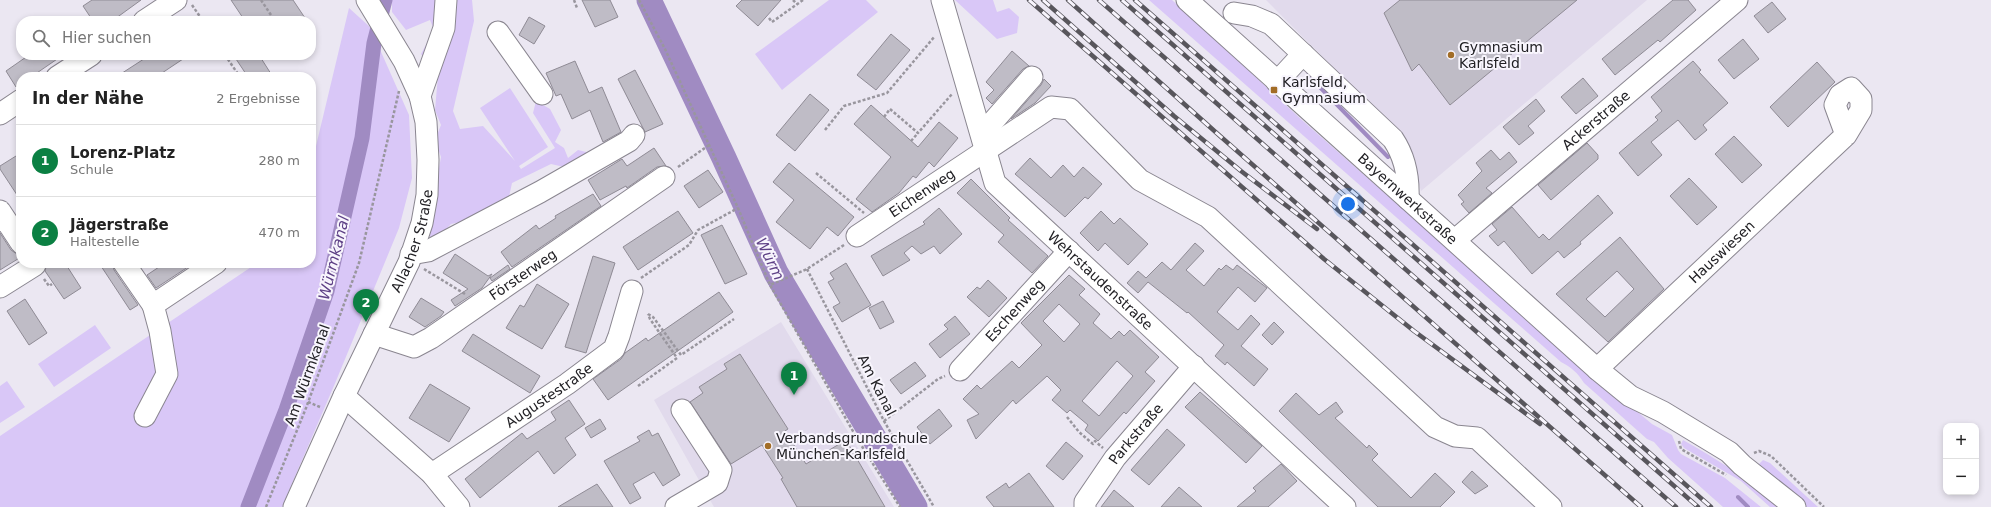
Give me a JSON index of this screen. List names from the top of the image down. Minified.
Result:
{"streets":{"street":["Ackerstraße","Eichenweg","Bayernwerkstraße","Allacher Straße","Hauswiesen","Försterweg","Wehrstaudenstraße","Eschenweg","Augustestraße","Parkstraße"],"path":["Am Würmkanal","Am Kanal"]},"crossings":[["Ackerstraße","Bayernwerkstraße"],["Eichenweg","Wehrstaudenstraße"],["Bayernwerkstraße","Hauswiesen"],["Allacher Straße","Försterweg"],["Wehrstaudenstraße","Eschenweg"],["Wehrstaudenstraße","Parkstraße"]],"water":["Würmkanal","Würm"],"places":{"other":["Gymnasium Karlsfeld","Verbandsgrundschule München-Karlsfeld"],"transit":["Karlsfeld, Gymnasium"]},"page":{"search":"Hier suchen","heading":["In der Nähe","2 Ergebnisse"],"list":[{"mark":"1","name":"Lorenz-Platz","note":"Schule","value":"280 m"},{"mark":"2","name":"Jägerstraße","note":"Haltestelle","value":"470 m"}],"pins":["2","1"],"map_buttons":["+","−"]}}
